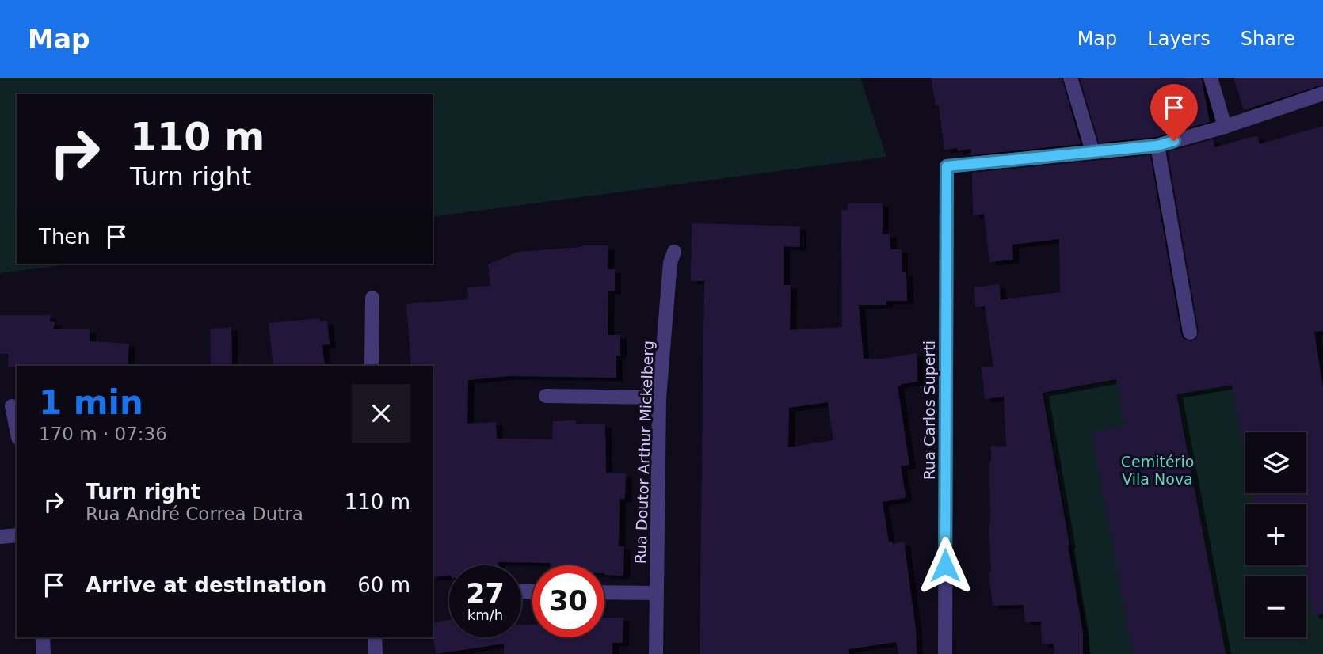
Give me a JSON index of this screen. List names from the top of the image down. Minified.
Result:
{"streets":{"street":["Rua Carlos Superti","Rua Doutor Arthur Mickelberg"]},"parks":["Cemitério Vila Nova"],"page":{"header":"Map","nav":["Map","Layers","Share"],"turn":["110 m","Turn right"],"then":"Then","heading":["1 min","170 m · 07:36"],"map_buttons":["+","−"],"list":[{"name":"Turn right","note":"Rua André Correa Dutra","value":"110 m"},{"name":"Arrive at destination","value":"60 m"}],"speed":"27 km/h","limit":"30"}}
